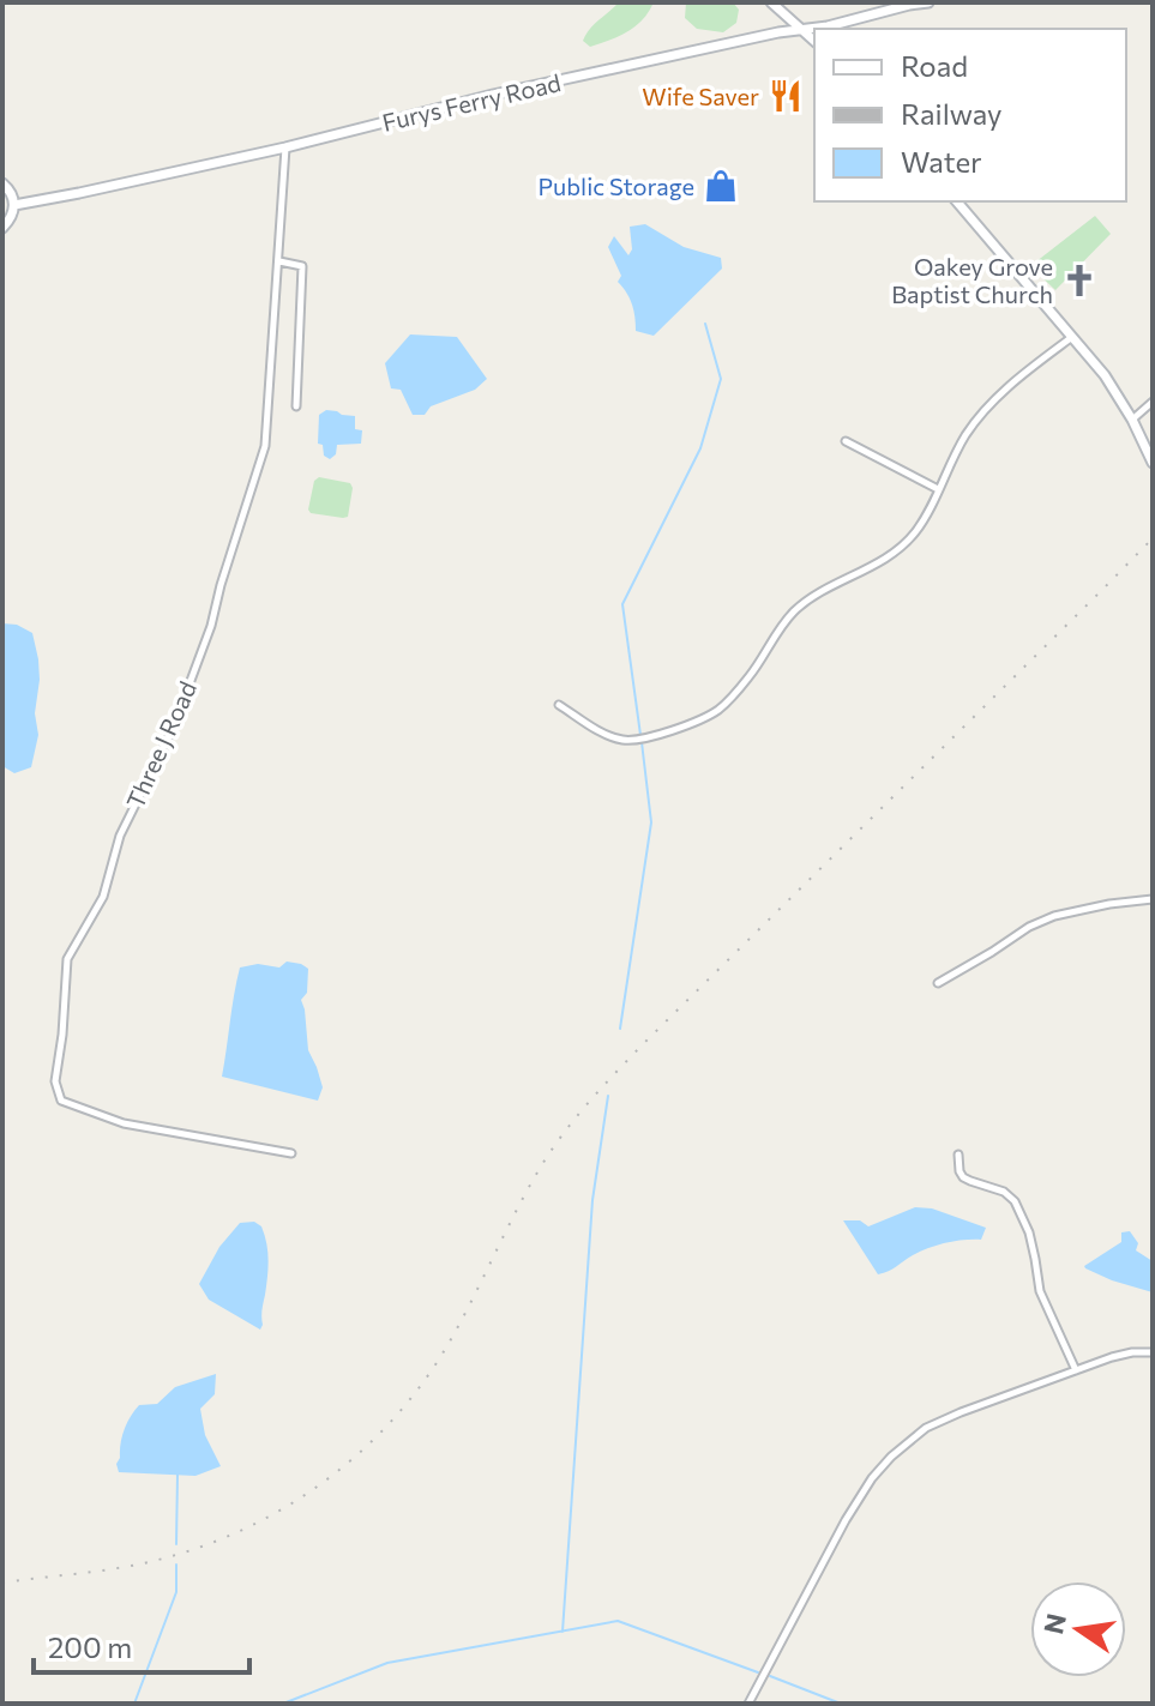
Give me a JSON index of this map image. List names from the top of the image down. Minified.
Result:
{"streets":{"main road":["Furys Ferry Road"],"street":["Three J Road"]},"crossings":[["Furys Ferry Road","Three J Road"]],"places":{"restaurant":["Wife Saver"],"shop":["Public Storage"],"church":["Oakey Grove Baptist Church"]},"legend":["Road","Railway","Water"],"scale_bar":"200 m","north":"left"}
